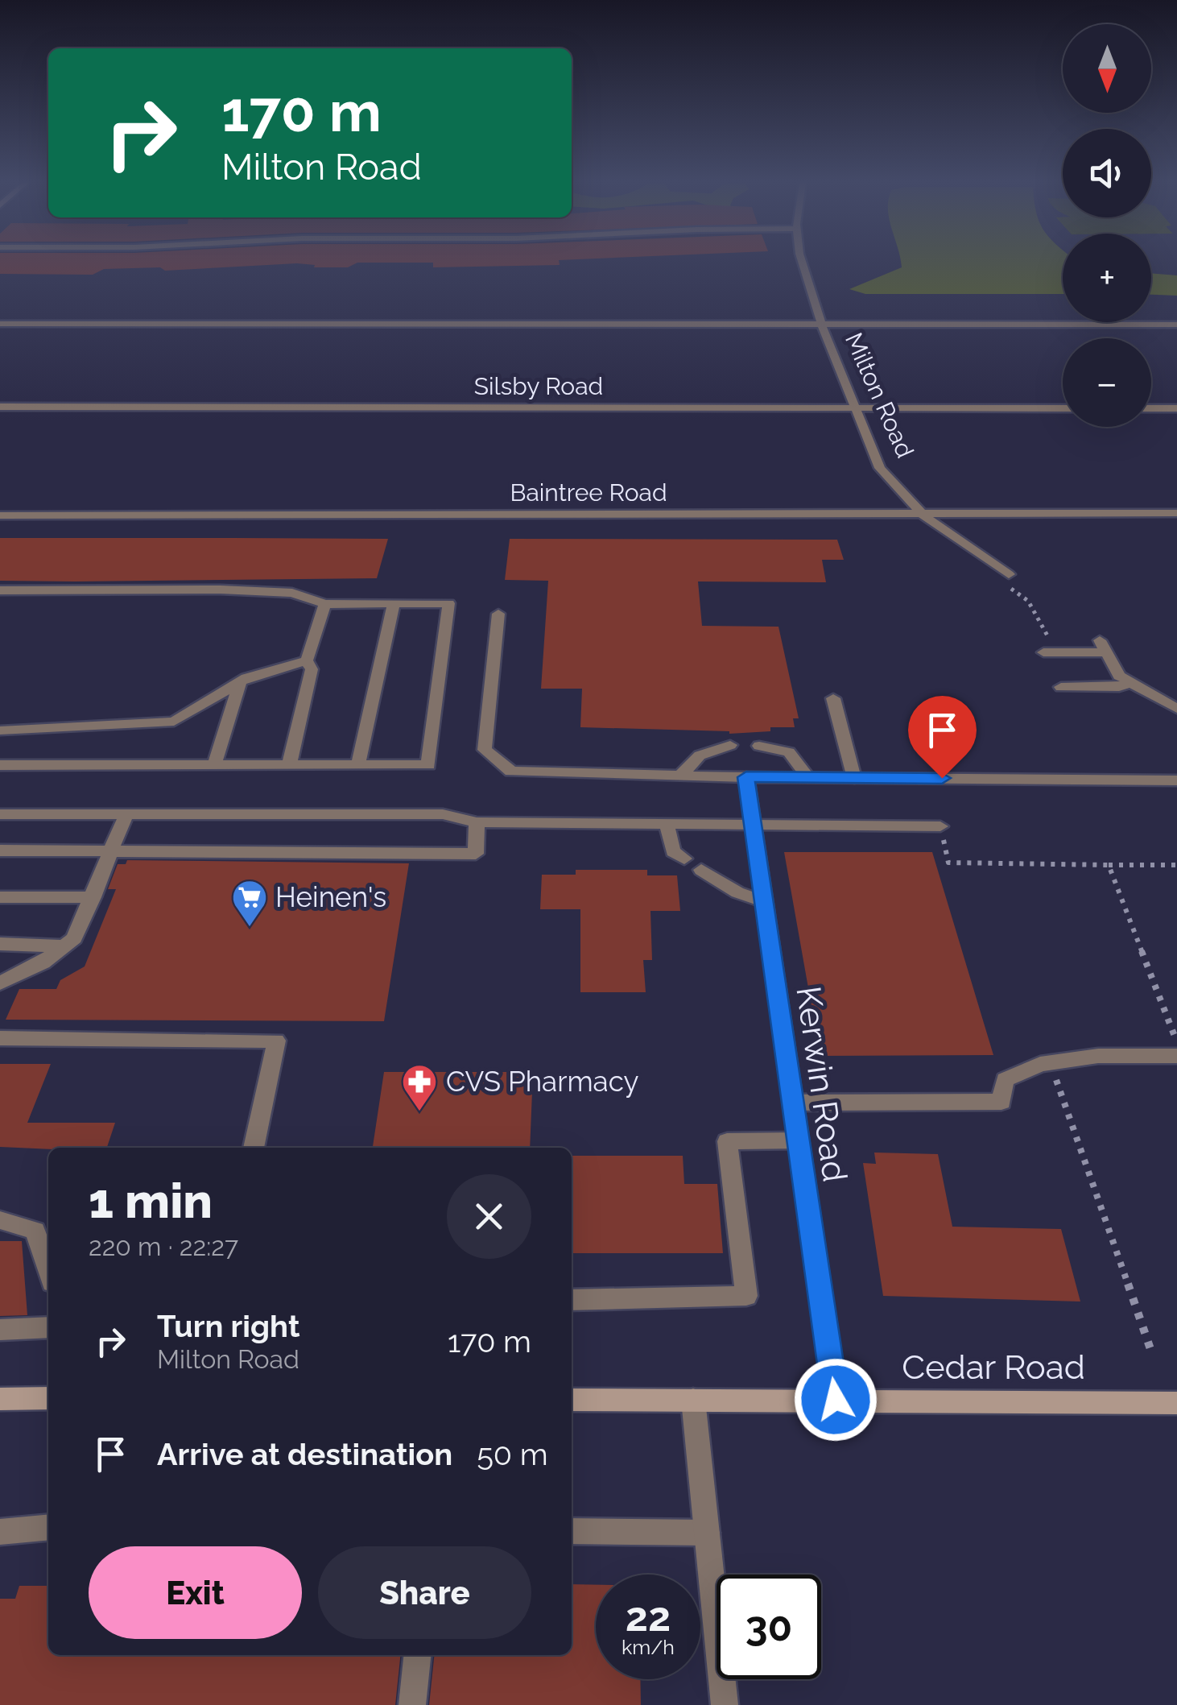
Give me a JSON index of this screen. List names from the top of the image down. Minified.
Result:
{"streets":{"main road":["Cedar Road"],"street":["Silsby Road","Milton Road","Baintree Road","Kerwin Road"]},"crossings":[["Silsby Road","Milton Road"],["Milton Road","Baintree Road"],["Kerwin Road","Cedar Road"]],"places":{"supermarket":["Heinen's"],"pharmacy":["CVS Pharmacy"]},"north":"bottom","page":{"map_buttons":["+","−"],"turn":["170 m","Milton Road"],"heading":["1 min","220 m · 22:27"],"list":[{"name":"Turn right","note":"Milton Road","value":"170 m"},{"name":"Arrive at destination","value":"50 m"}],"buttons":["Exit","Share"],"speed":"22 km/h","limit":"30"}}
